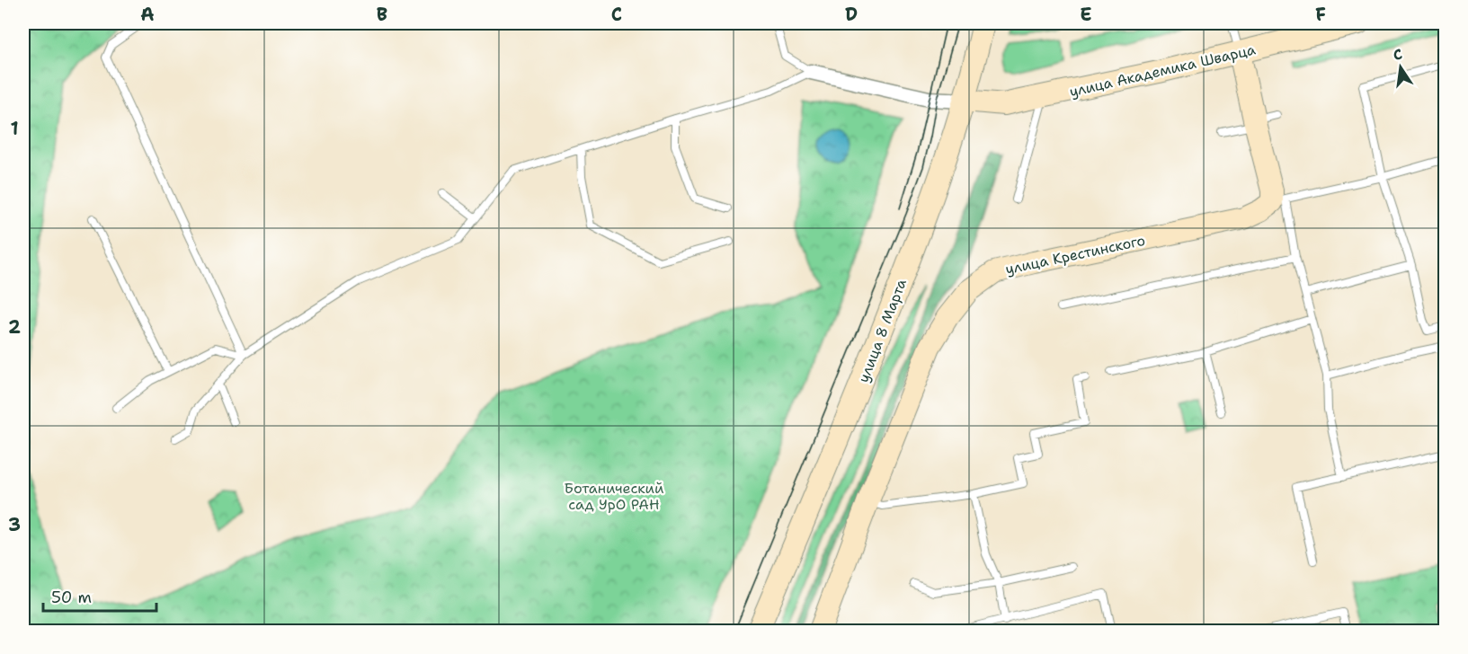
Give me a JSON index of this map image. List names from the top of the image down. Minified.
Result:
{"streets":{"street":["улица Академика Шварца","улица Крестинского","улица 8 Марта"]},"crossings":[["улица Академика Шварца","улица 8 Марта"]],"parks":["Ботанический сад УрО РАН"],"scale_bar":"50 m","north":"top","grid":{"columns":["A","B","C","D","E","F"],"rows":["1","2","3"]}}
